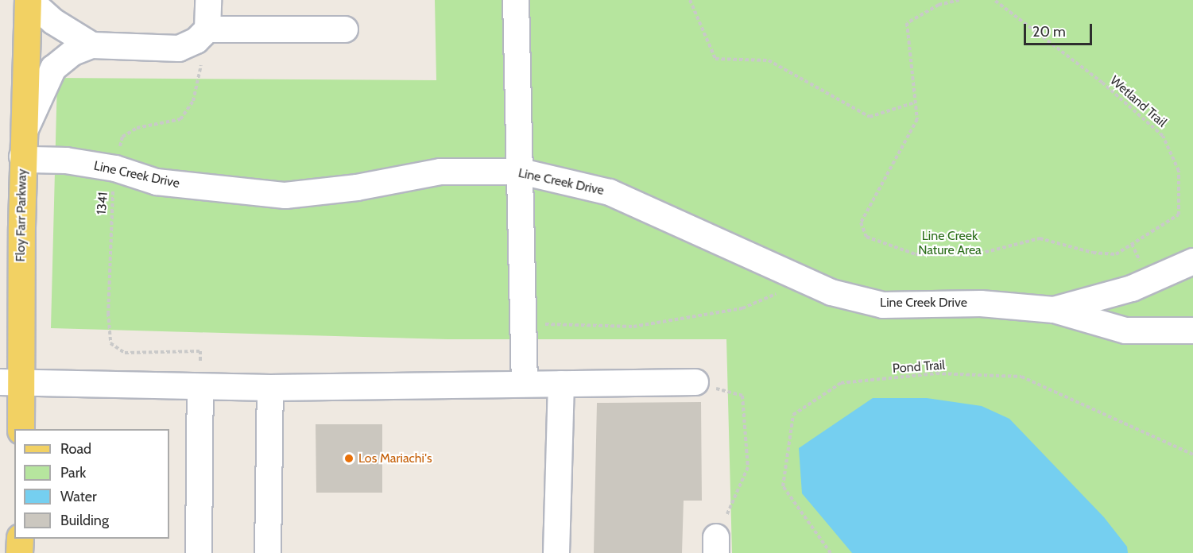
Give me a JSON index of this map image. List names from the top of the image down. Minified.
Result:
{"streets":{"main road":["Floy Farr Parkway"],"street":["Line Creek Drive"],"path":["Wetland Trail","1341","Pond Trail"]},"crossings":[["Line Creek Drive","1341"],["Line Creek Drive","Floy Farr Parkway"]],"parks":["Line Creek Nature Area"],"places":["Los Mariachi's"],"legend":["Road","Park","Water","Building"],"scale_bar":"20 m"}
